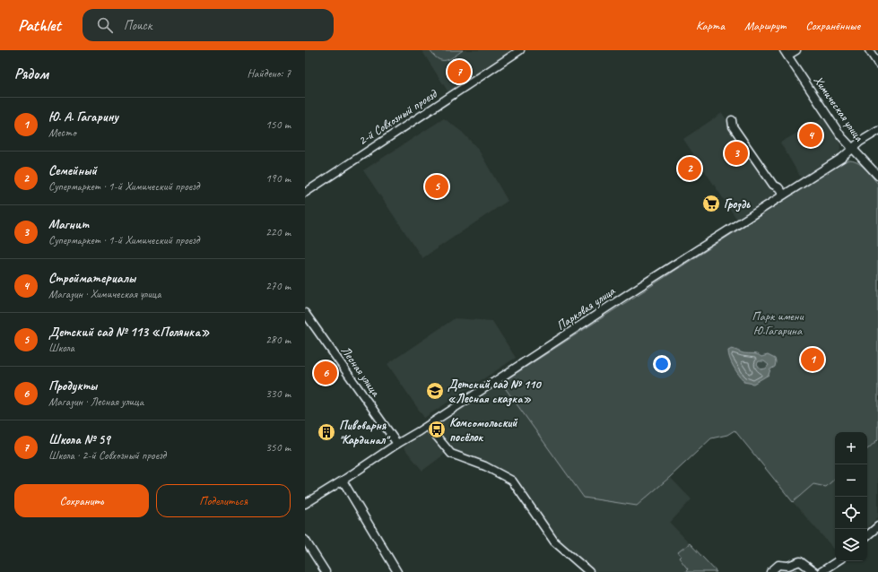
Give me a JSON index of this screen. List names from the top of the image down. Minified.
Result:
{"streets":{"street":["Химическая улица","2-й Совхозный проезд","Парковая улица","Лесная улица"]},"crossings":[["Химическая улица","Парковая улица"],["Парковая улица","Лесная улица"]],"parks":["Парк имени Ю.Гагарина"],"places":{"supermarket":["Гроздь"],"school or university":["Детский сад № 110 «Лесная сказка»"],"bus stop":["Комсомольский посёлок"],"building":["Пивоварня \"Кардинал\""]},"page":{"header":"Pathlet","search":"Поиск","nav":["Карта","Маршрут","Сохранённые"],"heading":["Рядом","Найдено: 7"],"pins":["7","4","3","2","5","1","6"],"list":[{"mark":"1","name":"Ю. А. Гагарину","note":"Место","value":"150 m"},{"mark":"2","name":"Семейный","note":"Супермаркет · 1-й Химический проезд","value":"190 m"},{"mark":"3","name":"Магнит","note":"Супермаркет · 1-й Химический проезд","value":"220 m"},{"mark":"4","name":"Стройматериалы","note":"Магазин · Химическая улица","value":"270 m"},{"mark":"5","name":"Детский сад № 113 «Полянка»","note":"Школа","value":"280 m"},{"mark":"6","name":"Продукты","note":"Магазин · Лесная улица","value":"330 m"},{"mark":"7","name":"Школа № 59","note":"Школа · 2-й Совхозный проезд","value":"350 m"}],"map_buttons":["+","−"],"buttons":["Сохранить","Поделиться"]}}
